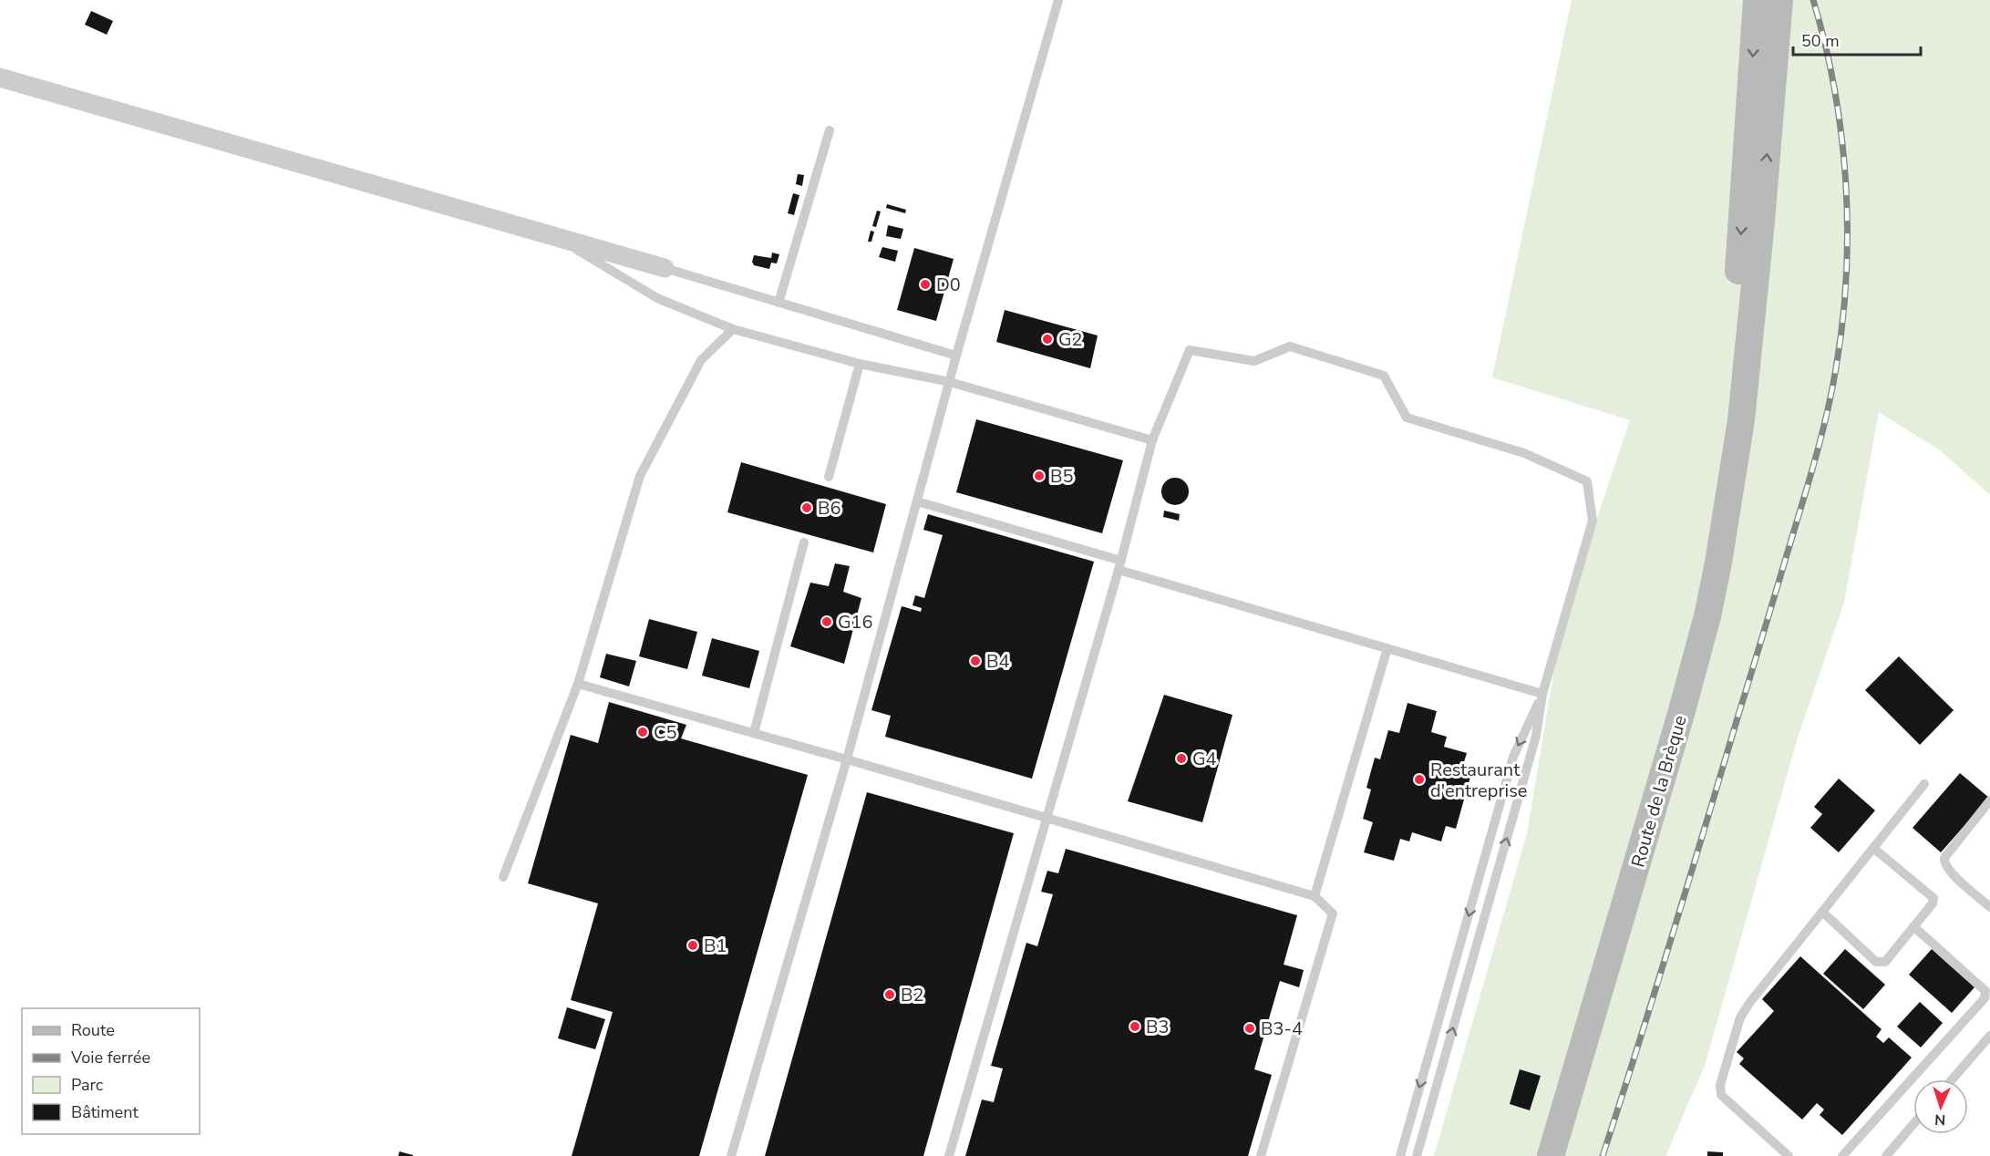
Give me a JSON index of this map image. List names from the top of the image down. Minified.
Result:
{"streets":{"main road":["Route de la Brèque"]},"places":["D0","G2","B5","B6","G16","B4","C5","G4","Restaurant d'entreprise","B1","B2","B3","B3-4"],"legend":["Route","Voie ferrée","Parc","Bâtiment"],"scale_bar":"50 m","north":"bottom"}
